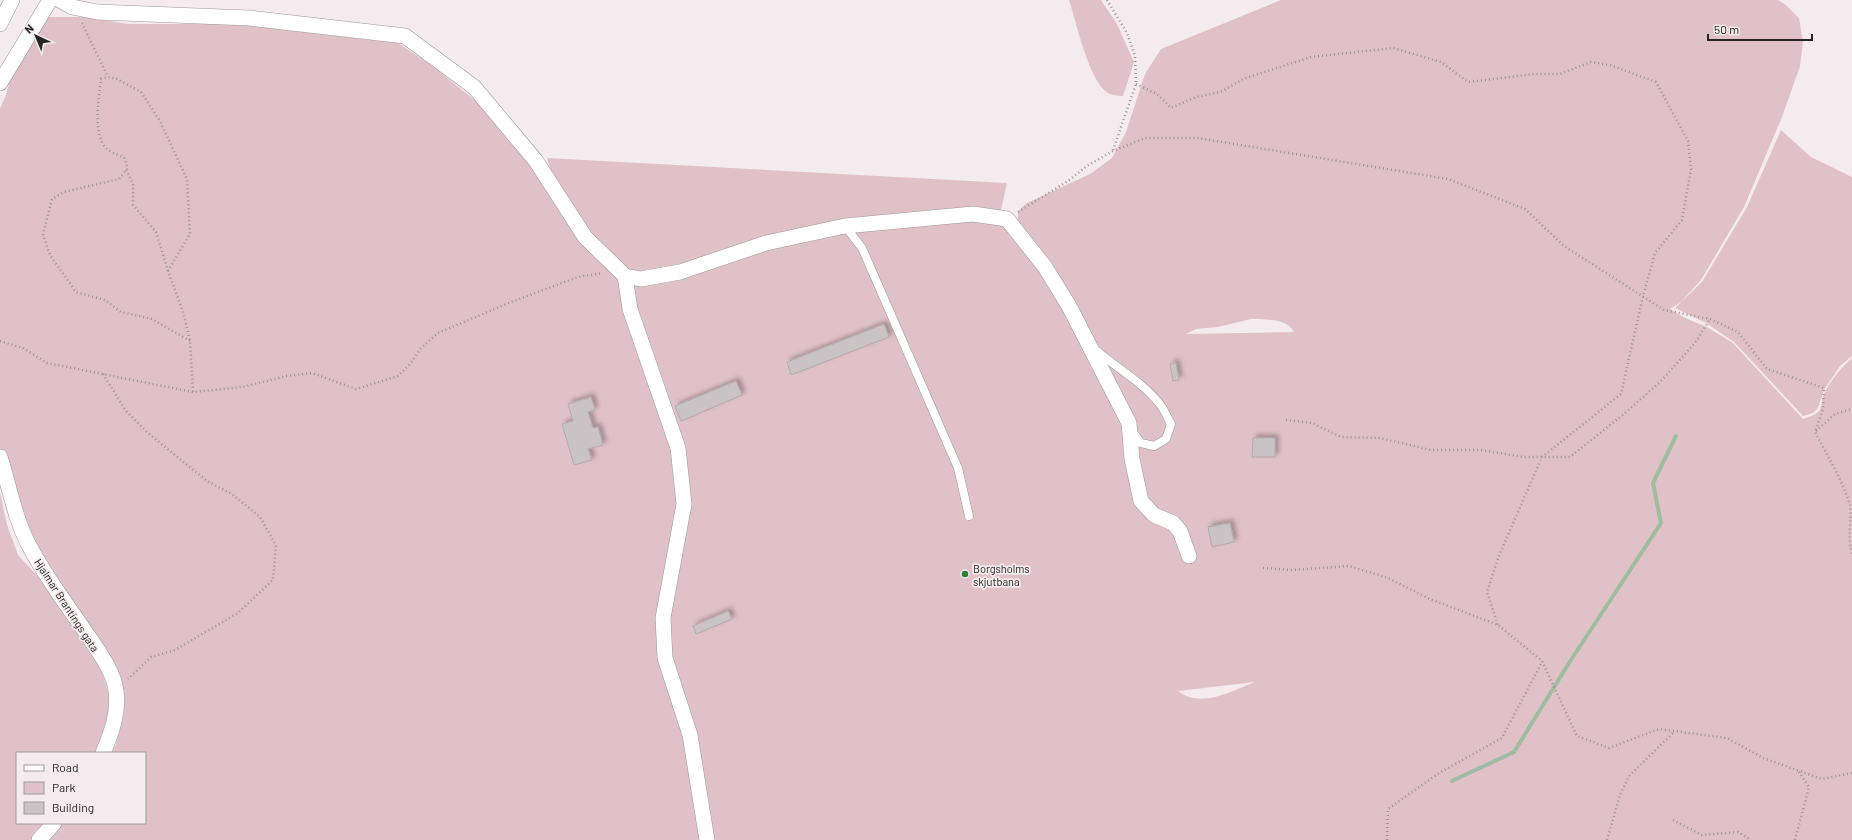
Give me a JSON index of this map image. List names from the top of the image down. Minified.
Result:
{"streets":{"street":["Hjalmar Brantings gata"]},"places":["Borgsholms skjutbana"],"legend":["Road","Park","Building"],"scale_bar":"50 m","north":"top left"}
